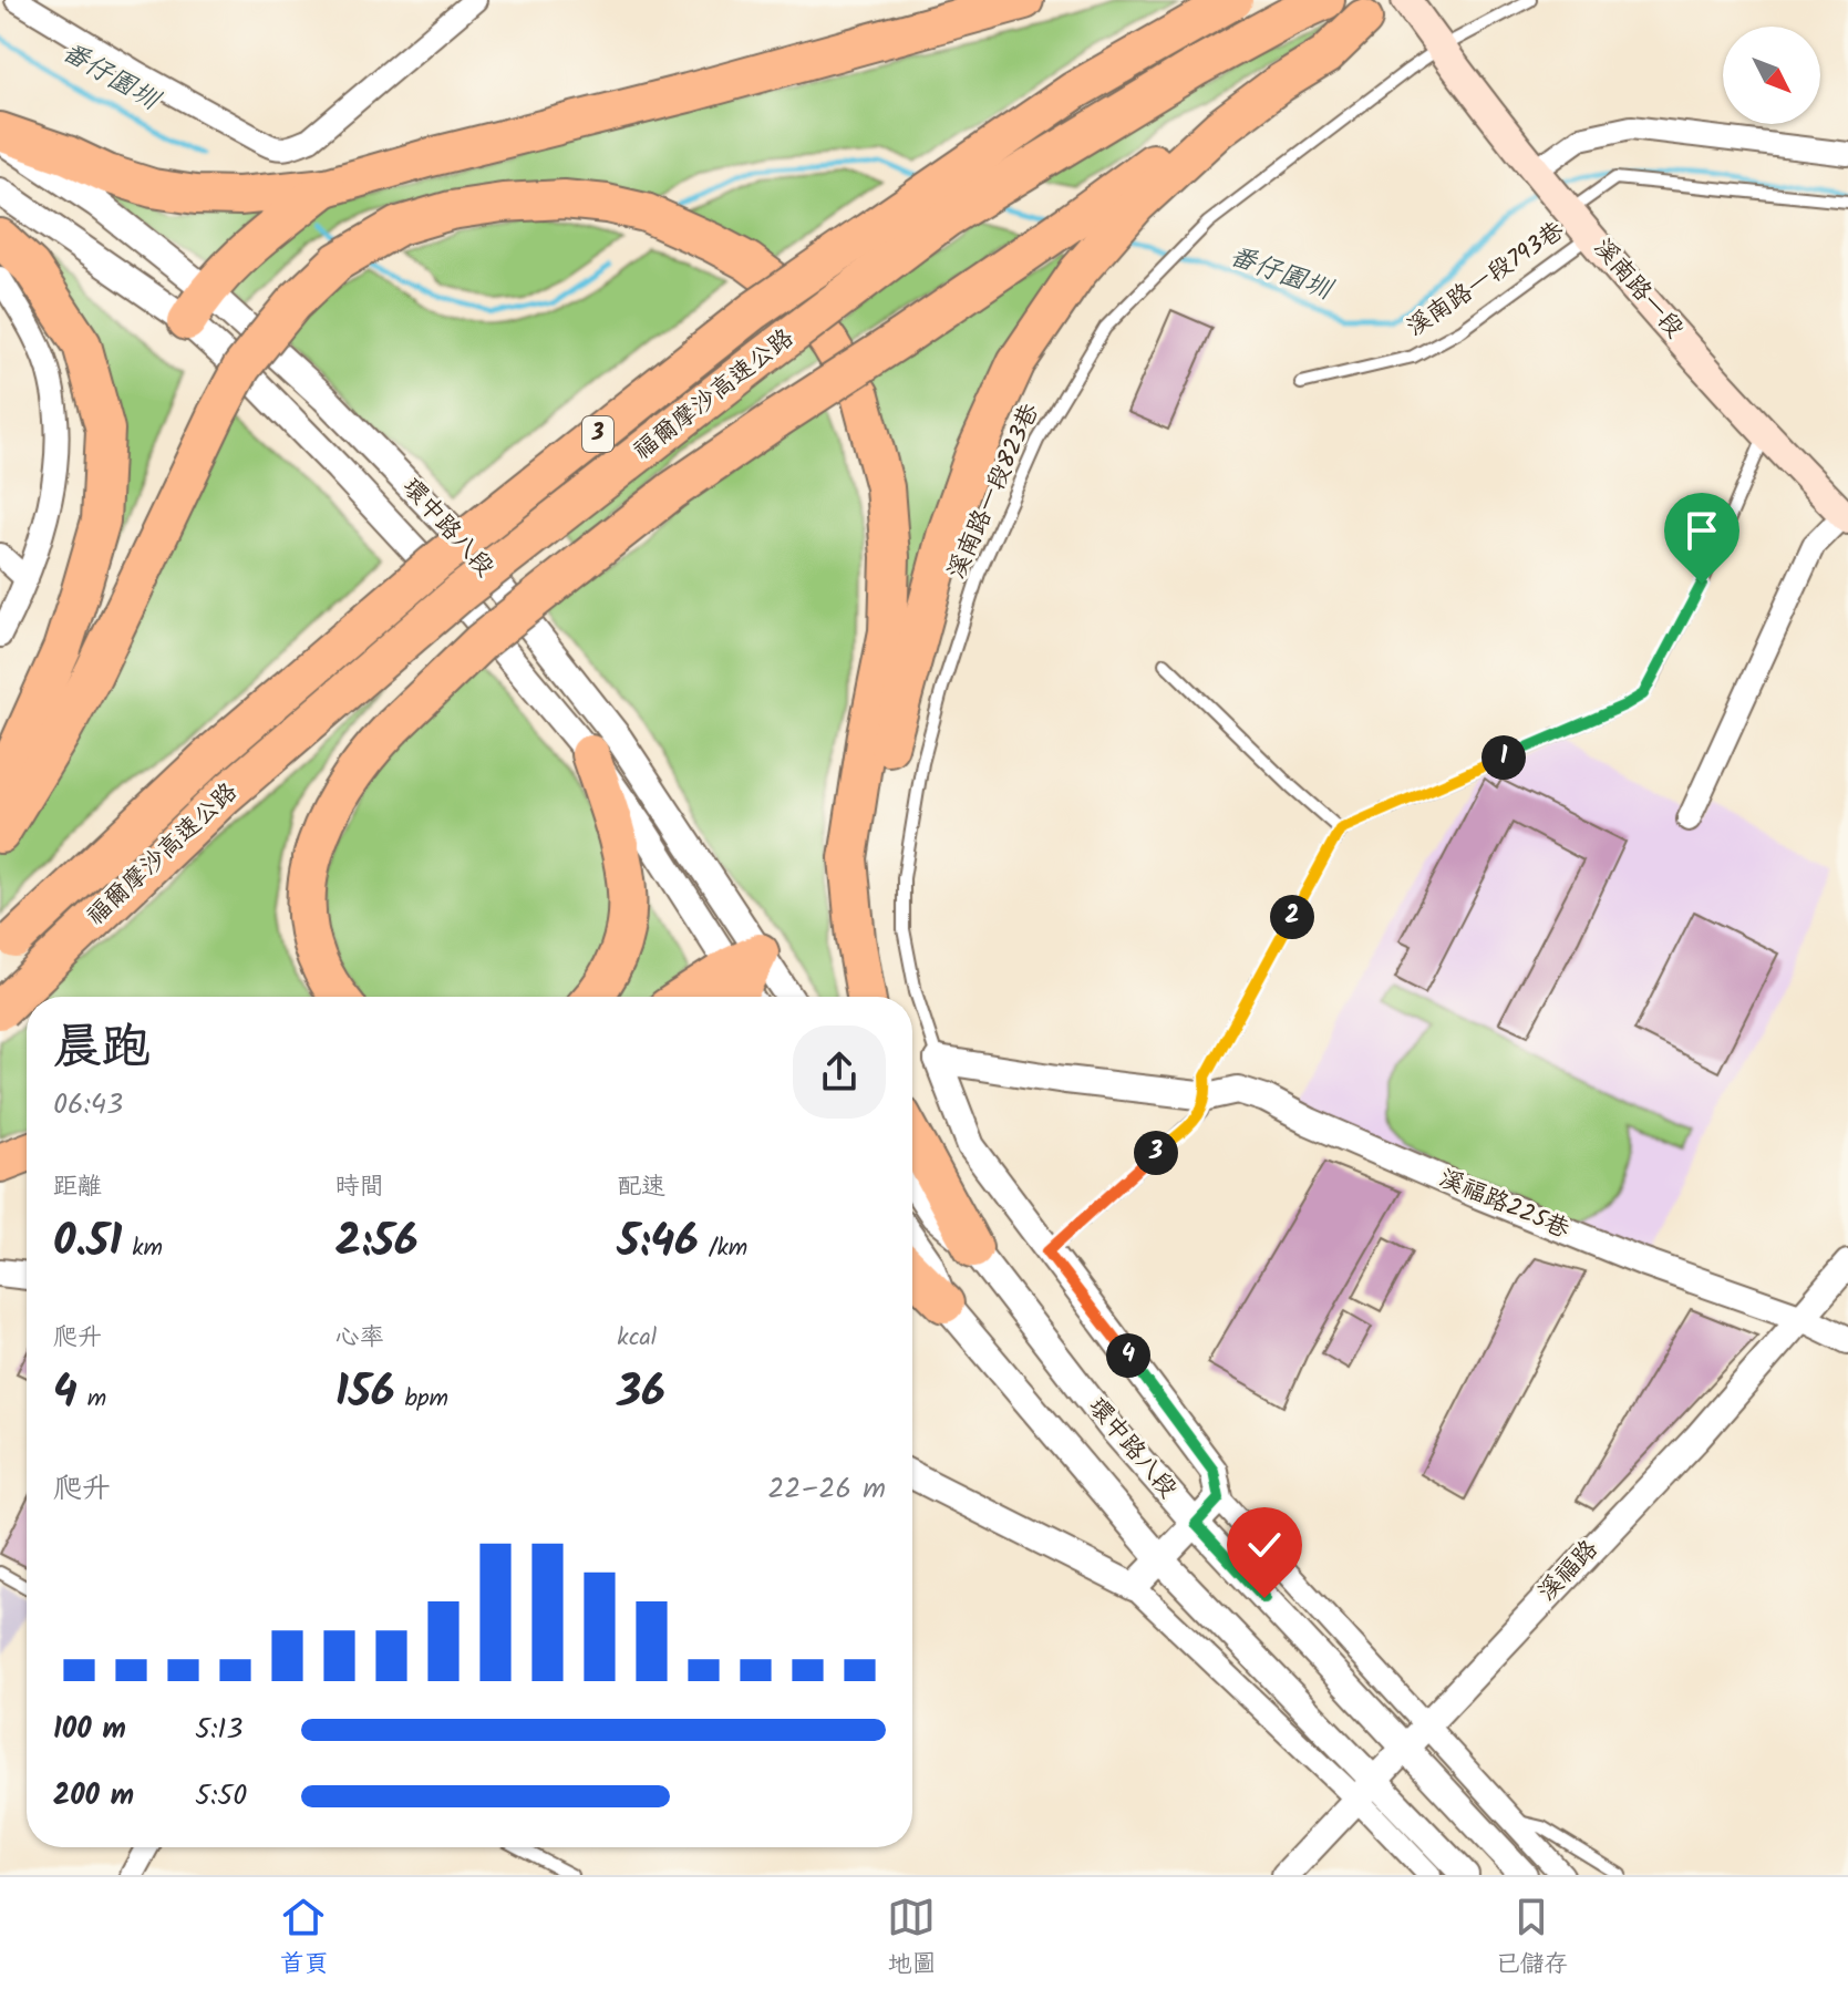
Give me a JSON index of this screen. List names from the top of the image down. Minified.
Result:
{"streets":{"highway":["福爾摩沙高速公路","3"],"main road":["溪南路一段"],"street":["環中路八段","溪福路225巷","溪福路"],"lane":["溪南路一段793巷","溪南路一段823巷"]},"crossings":[["溪南路一段793巷","溪南路一段"],["溪南路一段","溪南路一段823巷"],["溪南路一段823巷","溪福路225巷"],["環中路八段","溪福路"],["溪福路225巷","溪福路"]],"water":["番仔園圳"],"north":"bottom right","page":{"pins":["1","2","3","4"],"heading":["晨跑","06:43"],"stats":[["距離","0.51 km"],["時間","2:56"],["配速","5:46 /km"],["爬升","4 m"],["心率","156 bpm"],["kcal","36"]],"chart":["爬升","22–26 m"],"list":[{"name":"100 m","note":"5:13"},{"name":"200 m","note":"5:50"}],"tabs":["首頁","地圖","已儲存"]}}
